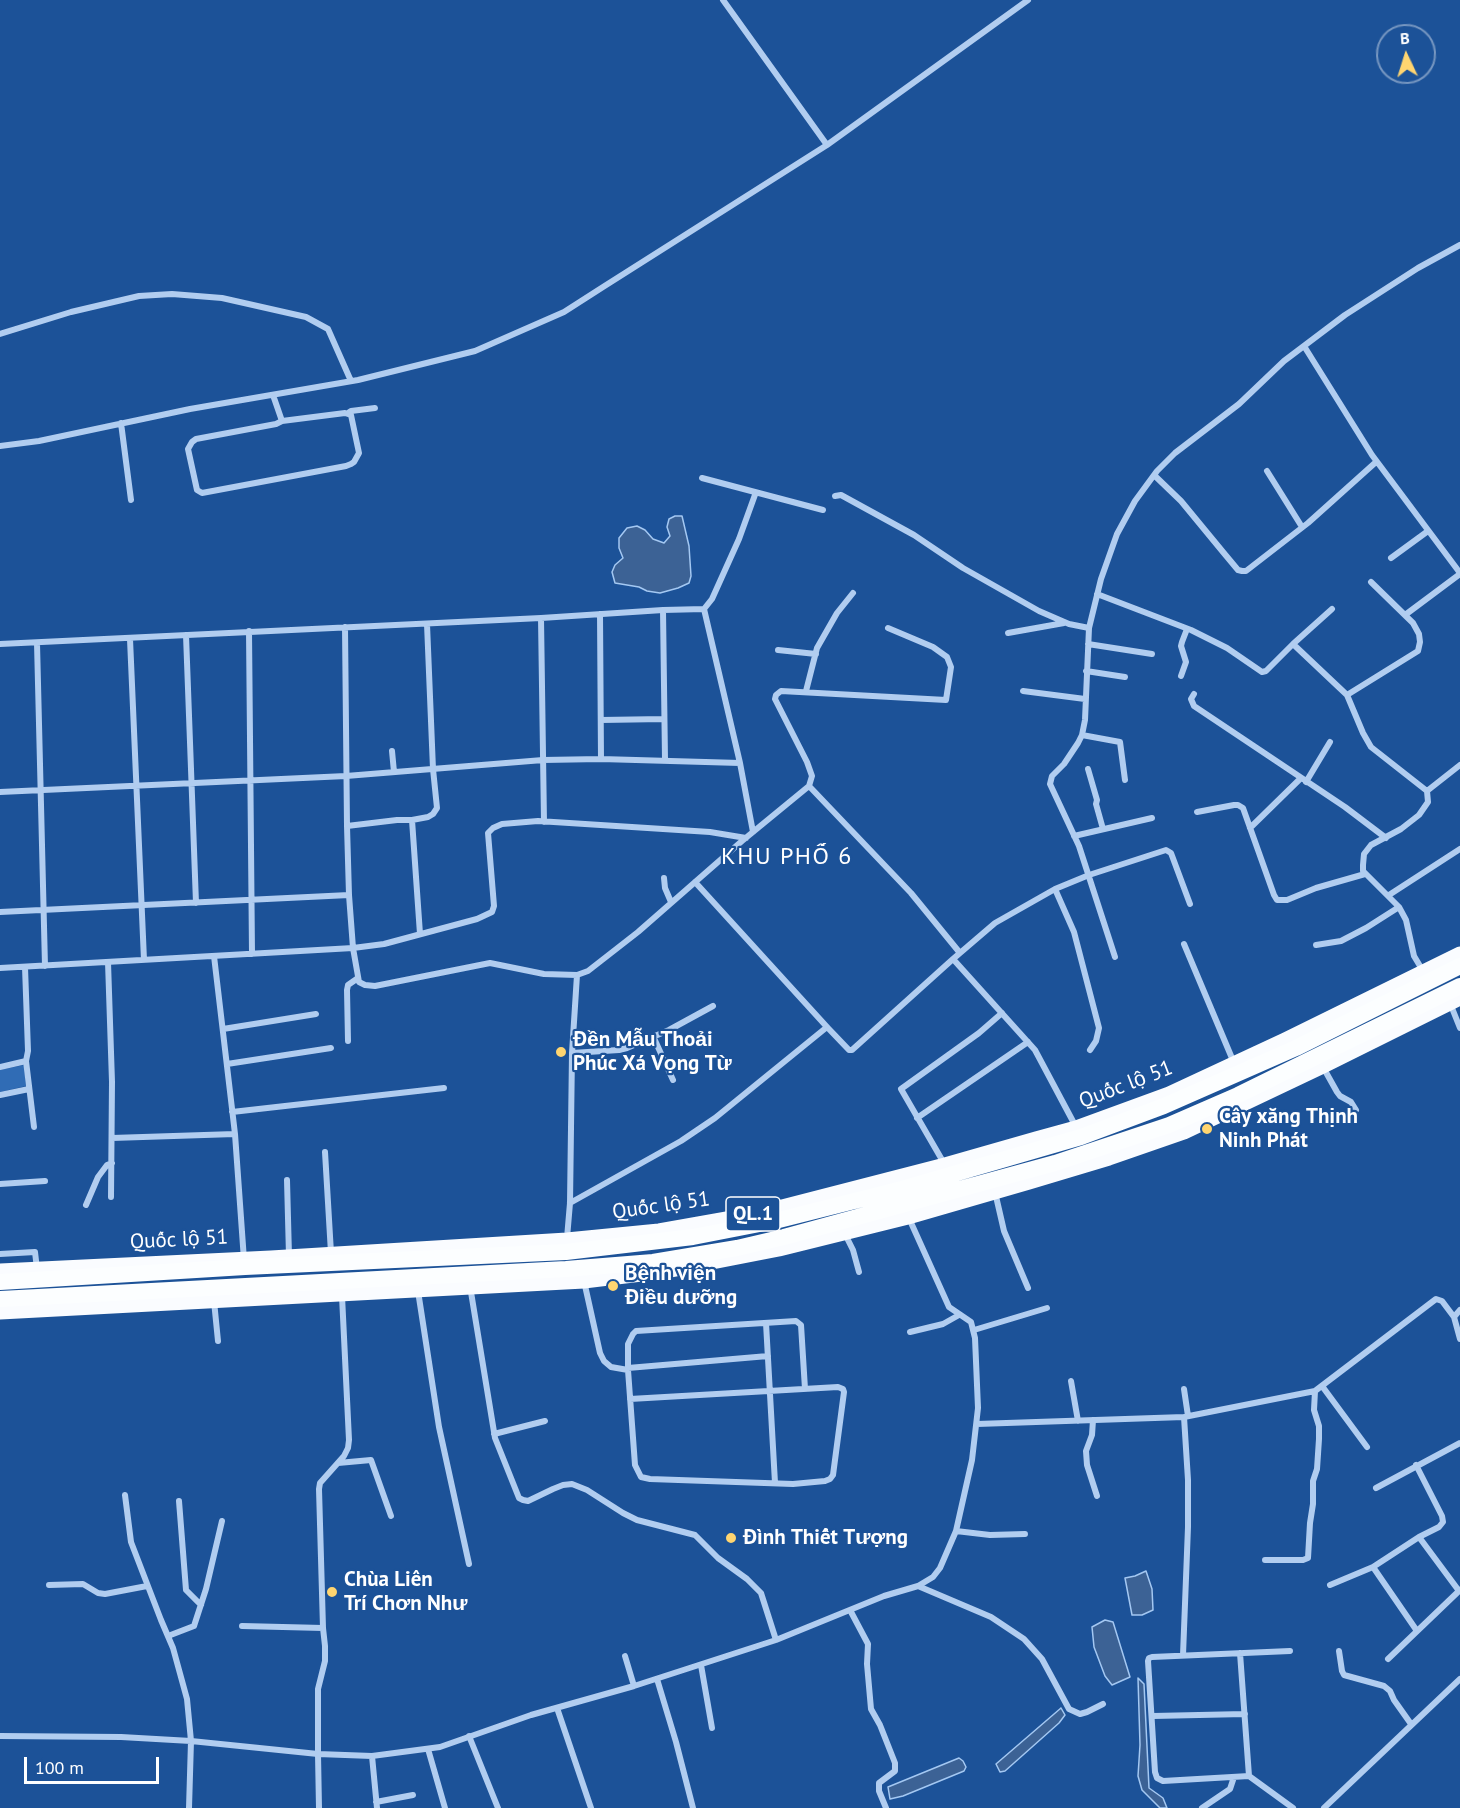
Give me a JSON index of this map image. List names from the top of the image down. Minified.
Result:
{"streets":{"highway":["Quốc lộ 51","QL.1"]},"districts":["KHU PHỐ 6"],"places":["Đền Mẫu Thoải Phúc Xá Vọng Từ","Cây xăng Thịnh Ninh Phát","Bệnh viện Điều dưỡng","Đình Thiết Tượng","Chùa Liên Trí Chơn Như"],"scale_bar":"100 m","north":"top"}
